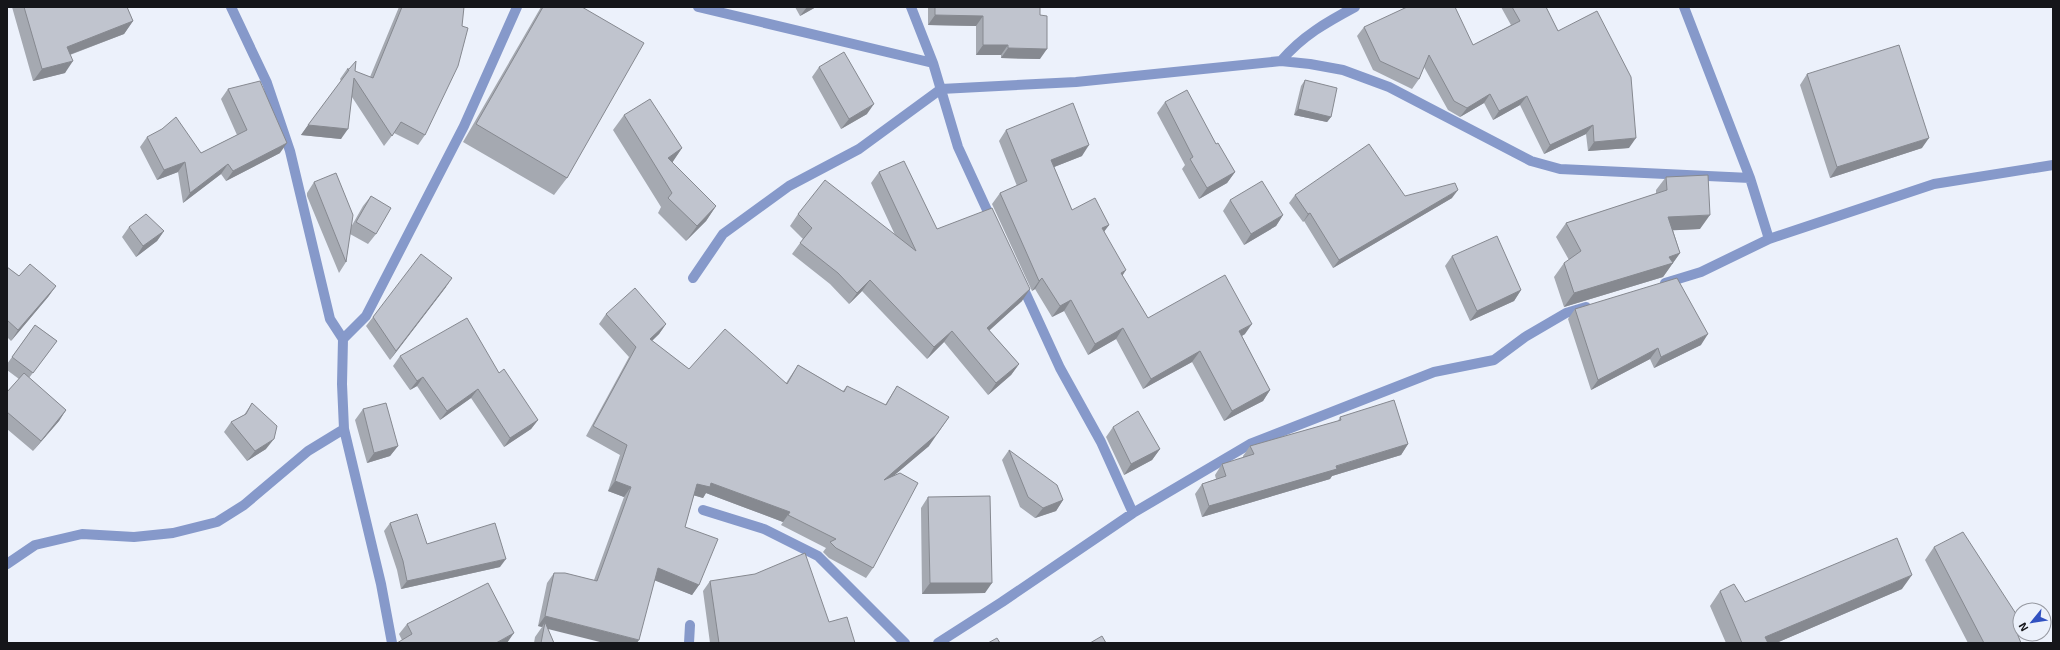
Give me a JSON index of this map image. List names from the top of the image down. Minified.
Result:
{"north":"bottom left"}
